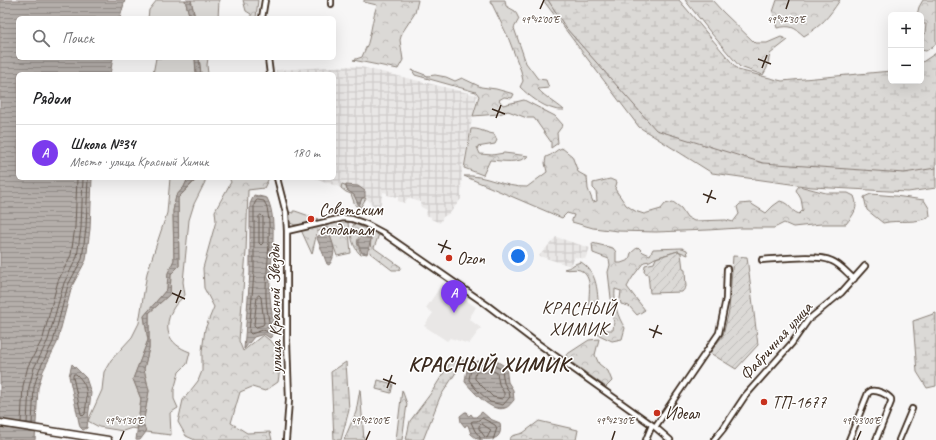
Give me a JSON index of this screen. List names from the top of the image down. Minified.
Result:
{"streets":{"street":["улица Красной Звезды","Фабричная улица"]},"districts":["КРАСНЫЙ ХИМИК","КРАСНЫЙ ХИМИК"],"places":["Советским солдатам","Ozon","ТП-1677","Идеал"],"page":{"map_buttons":["+","−"],"search":"Поиск","heading":"Рядом","list":[{"mark":"A","name":"Школа №34","note":"Место · улица Красный Химик","value":"180 m"}],"pins":"A"},"coordinates":["49°42'30\"E","49°42'00\"E","49°41'30\"E","49°43'00\"E"]}
